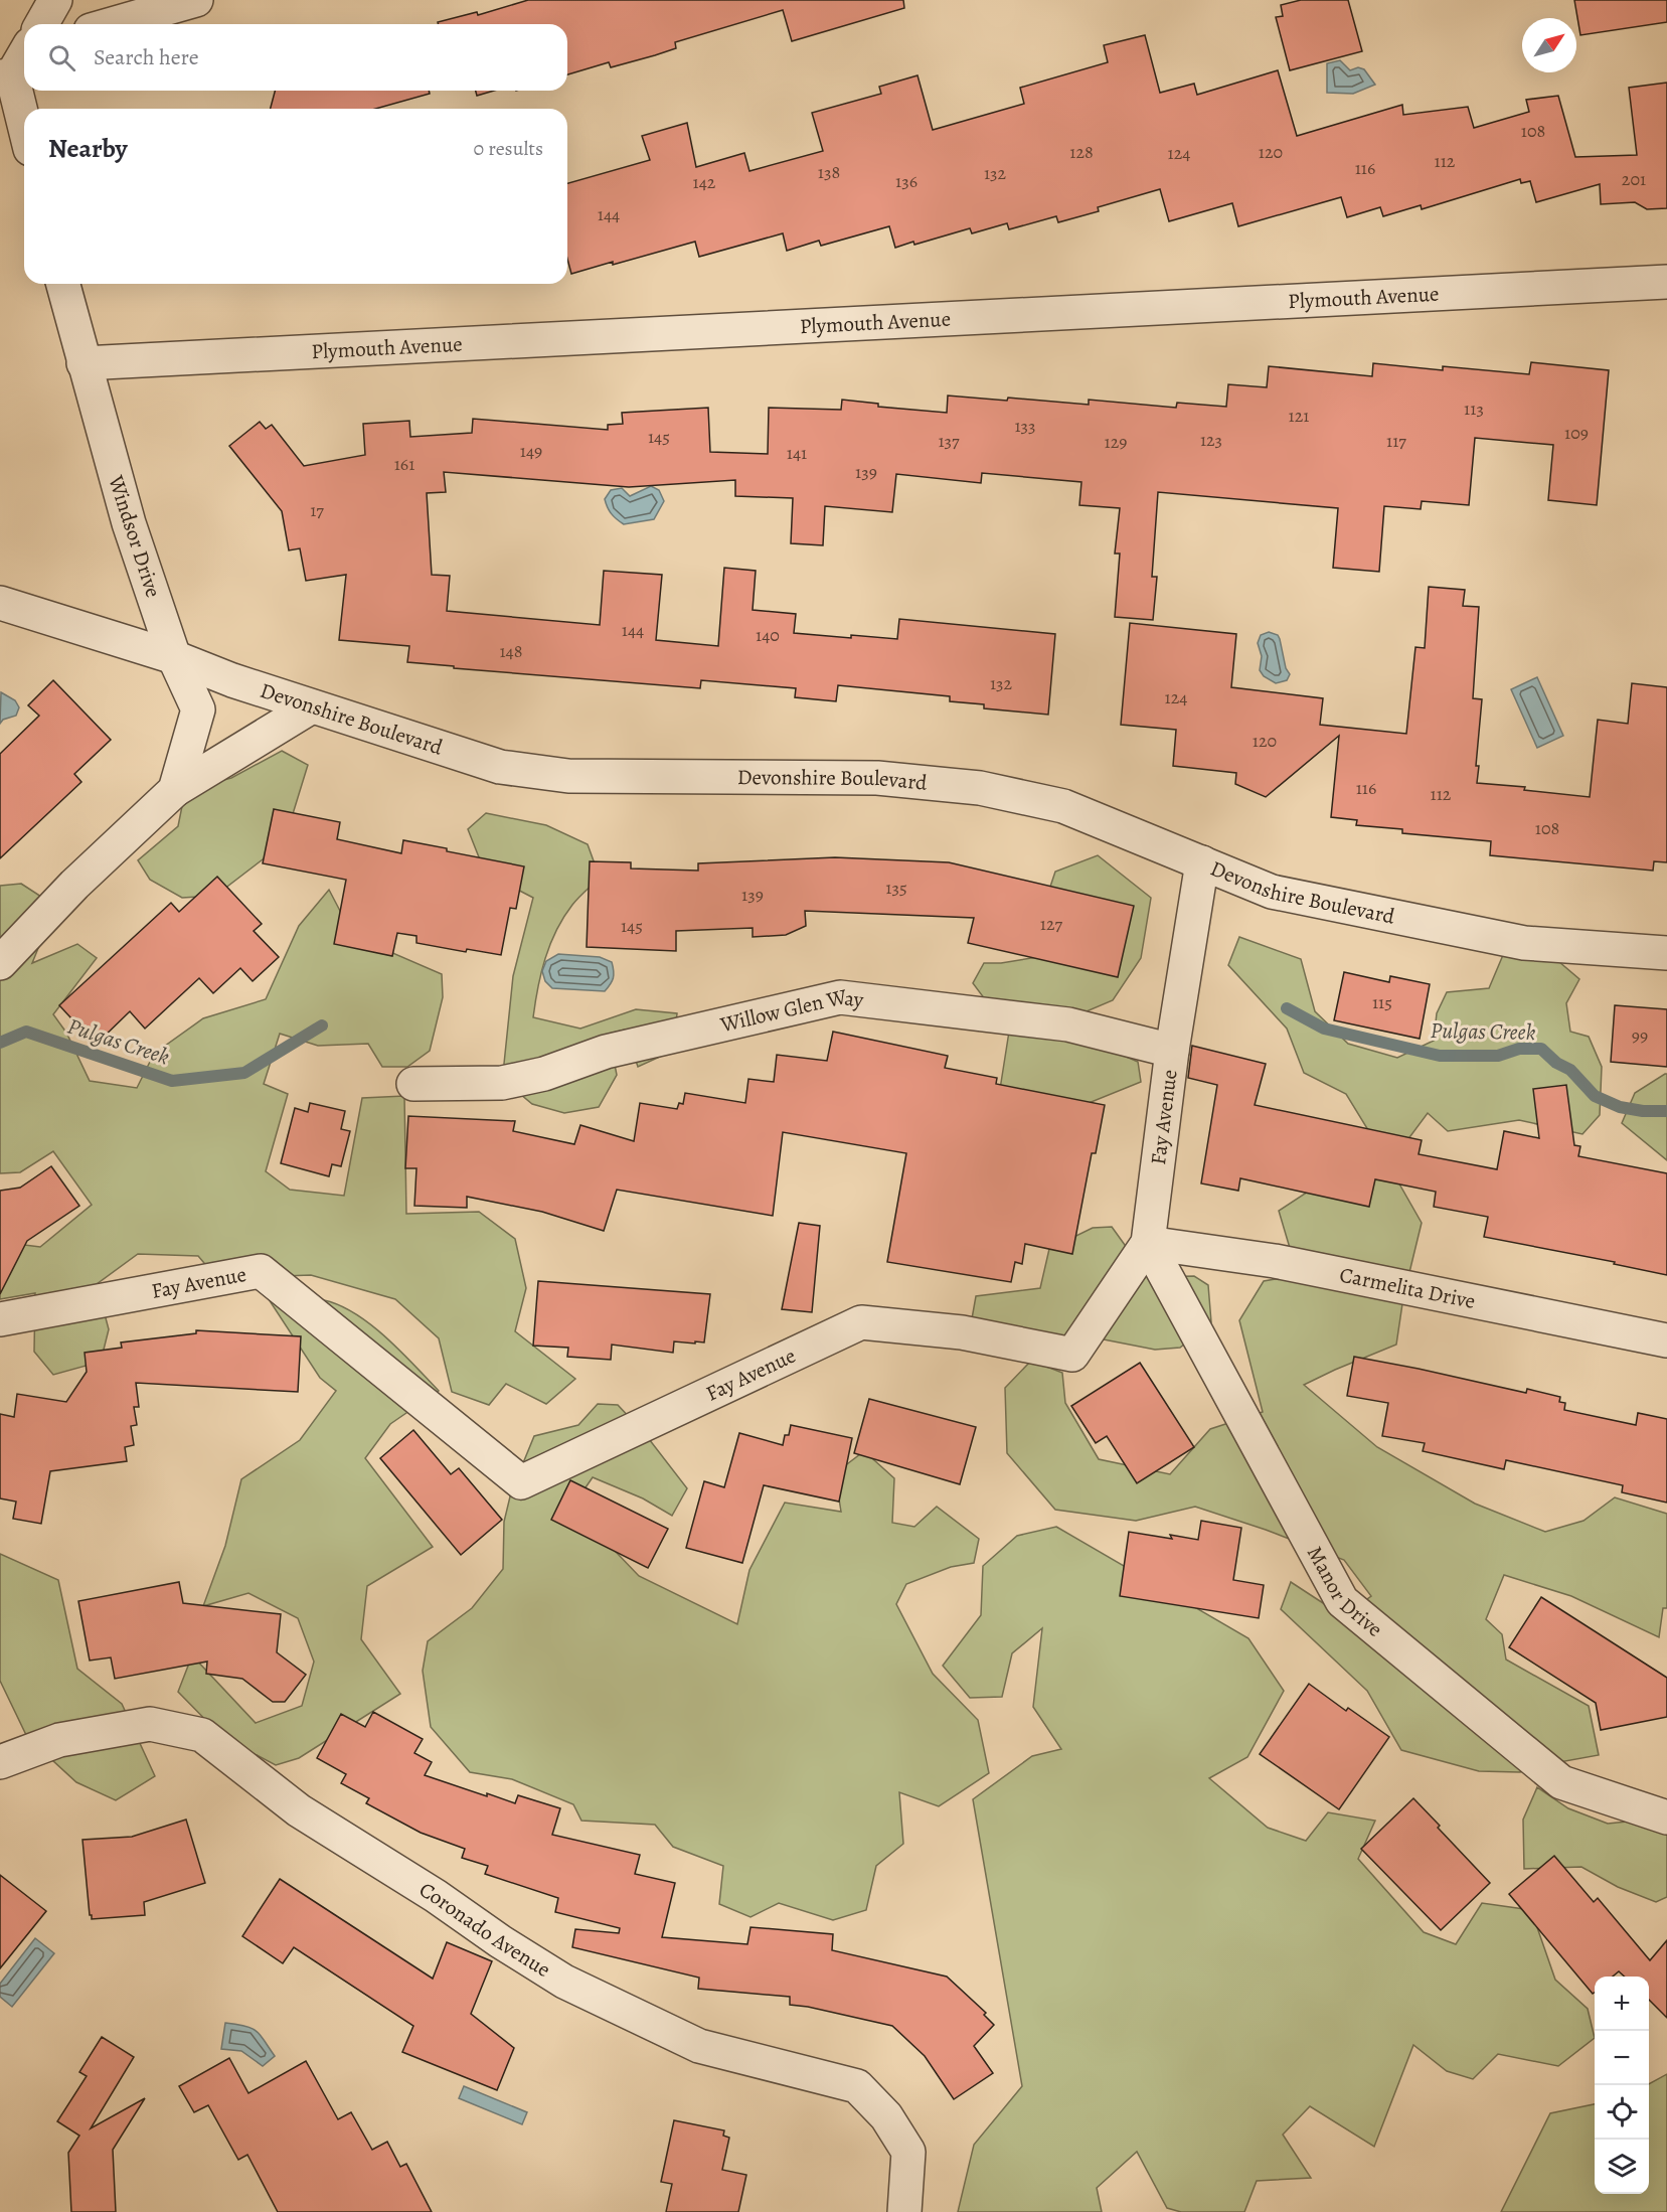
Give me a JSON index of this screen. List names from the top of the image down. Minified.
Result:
{"streets":{"street":["Plymouth Avenue","Windsor Drive","Devonshire Boulevard","Willow Glen Way","Fay Avenue","Carmelita Drive","Manor Drive","Coronado Avenue"]},"crossings":[["Plymouth Avenue","Windsor Drive"],["Windsor Drive","Devonshire Boulevard"],["Devonshire Boulevard","Fay Avenue"],["Willow Glen Way","Fay Avenue"],["Fay Avenue","Carmelita Drive"],["Fay Avenue","Manor Drive"],["Carmelita Drive","Manor Drive"]],"water":["Pulgas Creek"],"house_numbers":["108","128","120","124","112","116","138","132","201","136","142","144","113","121","133","109","145","123","137","117","129","149","141","161","139","17","144","140","148","132","124","120","116","112","108","135","139","127","145","115","99"],"north":"top right","page":{"search":"Search here","heading":["Nearby","0 results"],"map_buttons":["+","−"]}}
